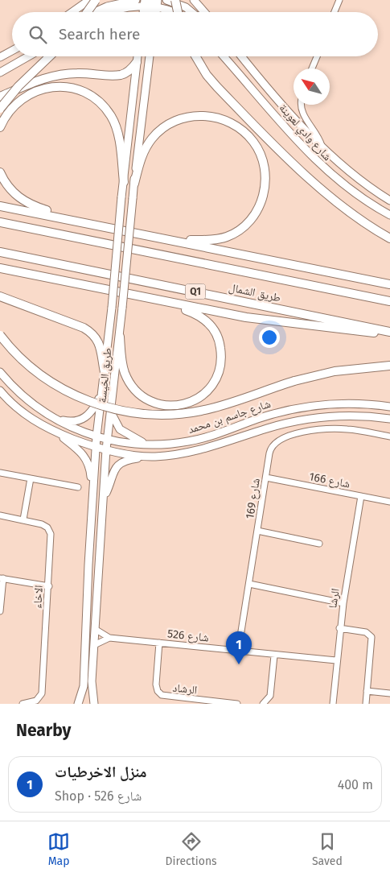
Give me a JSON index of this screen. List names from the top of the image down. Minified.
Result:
{"streets":{"highway":["Q1","طريق الشمال"],"main road":["شارع وادي لعوينة","طريق الخيسة","شارع جاسم بن محمد"],"street":["شارع 166","شارع 169","الاخاء","الرشا","شارع 526","الرشاد"]},"crossings":[["طريق الخيسة","شارع جاسم بن محمد"],["طريق الخيسة","شارع 526"],["شارع 166","شارع 169"],["شارع 166","الرشا"],["شارع 169","شارع 526"],["الرشا","شارع 526"],["شارع 526","الرشاد"]],"north":"top left","page":{"search":"Search here","pins":"1","heading":"Nearby","list":[{"mark":"1","name":"منزل الاخرطيات","note":"Shop · شارع 526","value":"400 m"}],"nav":["Map","Directions","Saved"]}}
